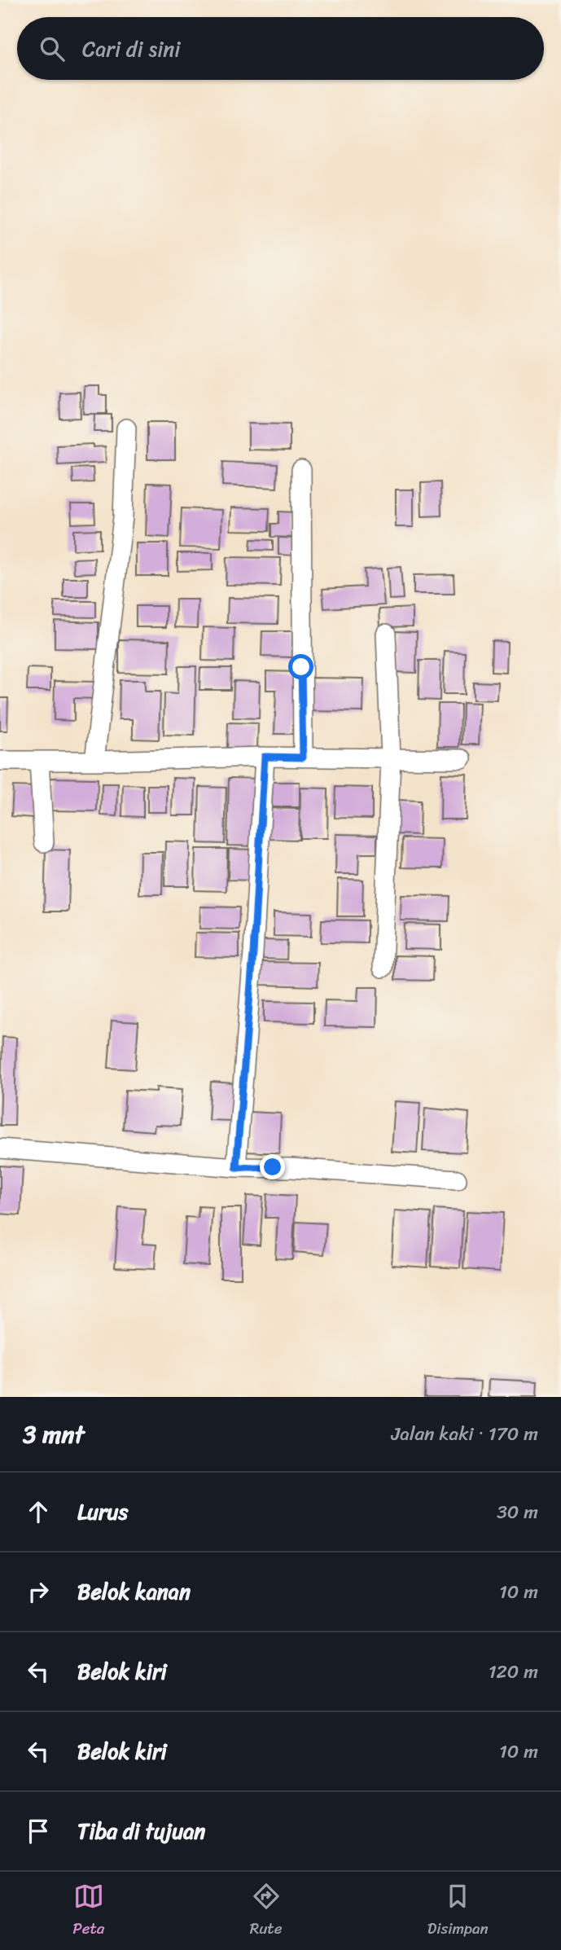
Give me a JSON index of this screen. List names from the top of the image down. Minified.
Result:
{"page":{"search":"Cari di sini","heading":["3 mnt","Jalan kaki · 170 m"],"list":[["Lurus","30 m"],["Belok kanan","10 m"],["Belok kiri","120 m"],["Belok kiri","10 m"],"Tiba di tujuan"],"nav":["Peta","Rute","Disimpan"]}}
